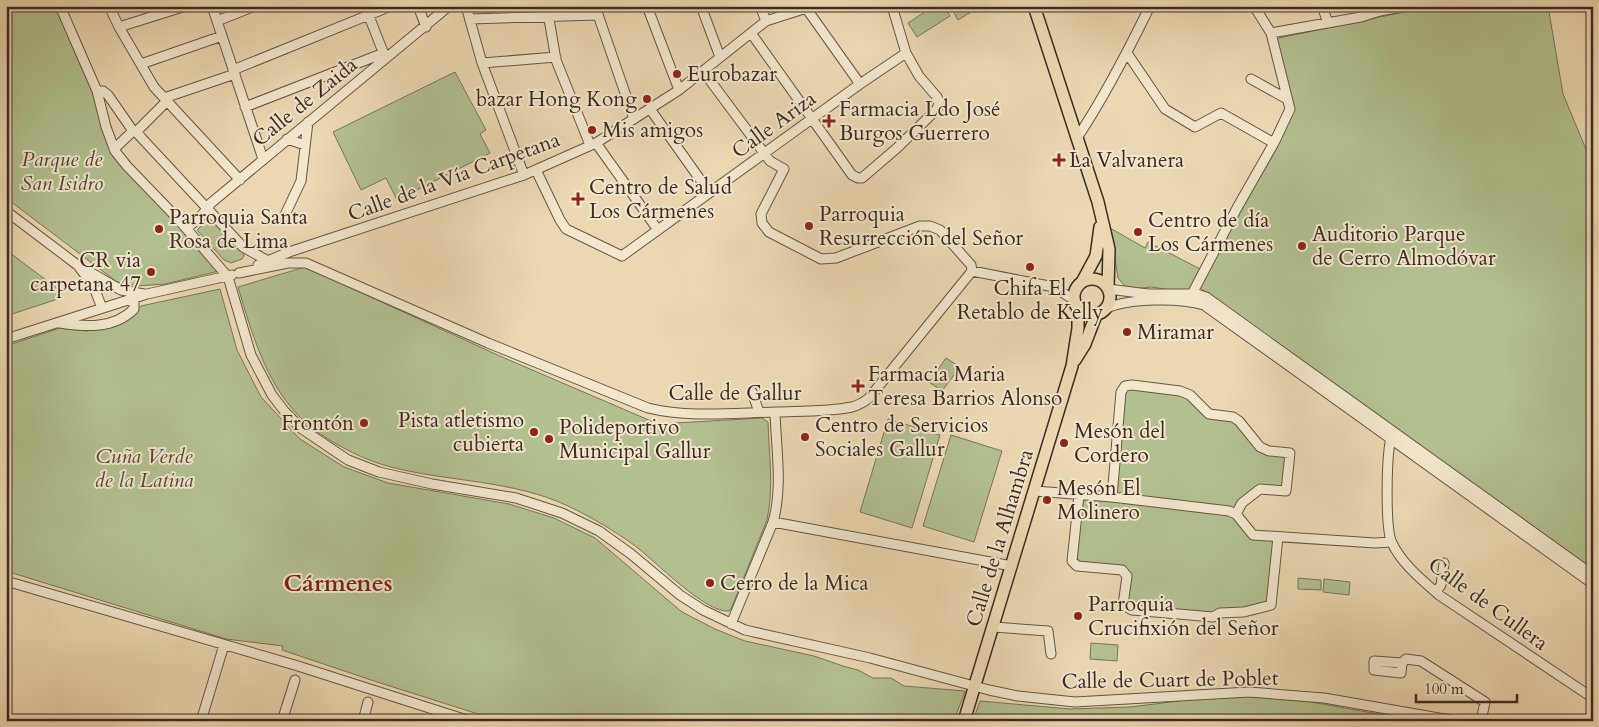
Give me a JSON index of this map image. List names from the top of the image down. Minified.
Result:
{"streets":{"main road":["Calle de la Alhambra"],"street":["Calle de Zaida","Calle Ariza","Calle de la Vía Carpetana","Calle de Gallur","Calle de Cullera","Calle de Cuart de Poblet"]},"crossings":[["Calle Ariza","Calle de la Vía Carpetana"],["Calle de la Vía Carpetana","Calle de Gallur"],["Calle de la Vía Carpetana","Calle de Cuart de Poblet"],["Calle de la Alhambra","Calle de Cuart de Poblet"]],"districts":["Cármenes"],"parks":["Parque de San Isidro","Cuña Verde de la Latina"],"places":{"other":["Eurobazar","bazar Hong Kong","Mis amigos","Parroquia Resurrección del Señor","Parroquia Santa Rosa de Lima","Centro de día Los Cármenes","Auditorio Parque de Cerro Almodóvar","Chifa El Retablo de Kelly","CR via carpetana 47","Miramar","Frontón","Pista atletismo cubierta","Centro de Servicios Sociales Gallur","Polideportivo Municipal Gallur","Mesón del Cordero","Mesón El Molinero","Cerro de la Mica","Parroquia Crucifixión del Señor"],"health":["Farmacia Ldo José Burgos Guerrero","La Valvanera","Centro de Salud Los Cármenes","Farmacia Maria Teresa Barrios Alonso"]},"scale_bar":"100 m"}
